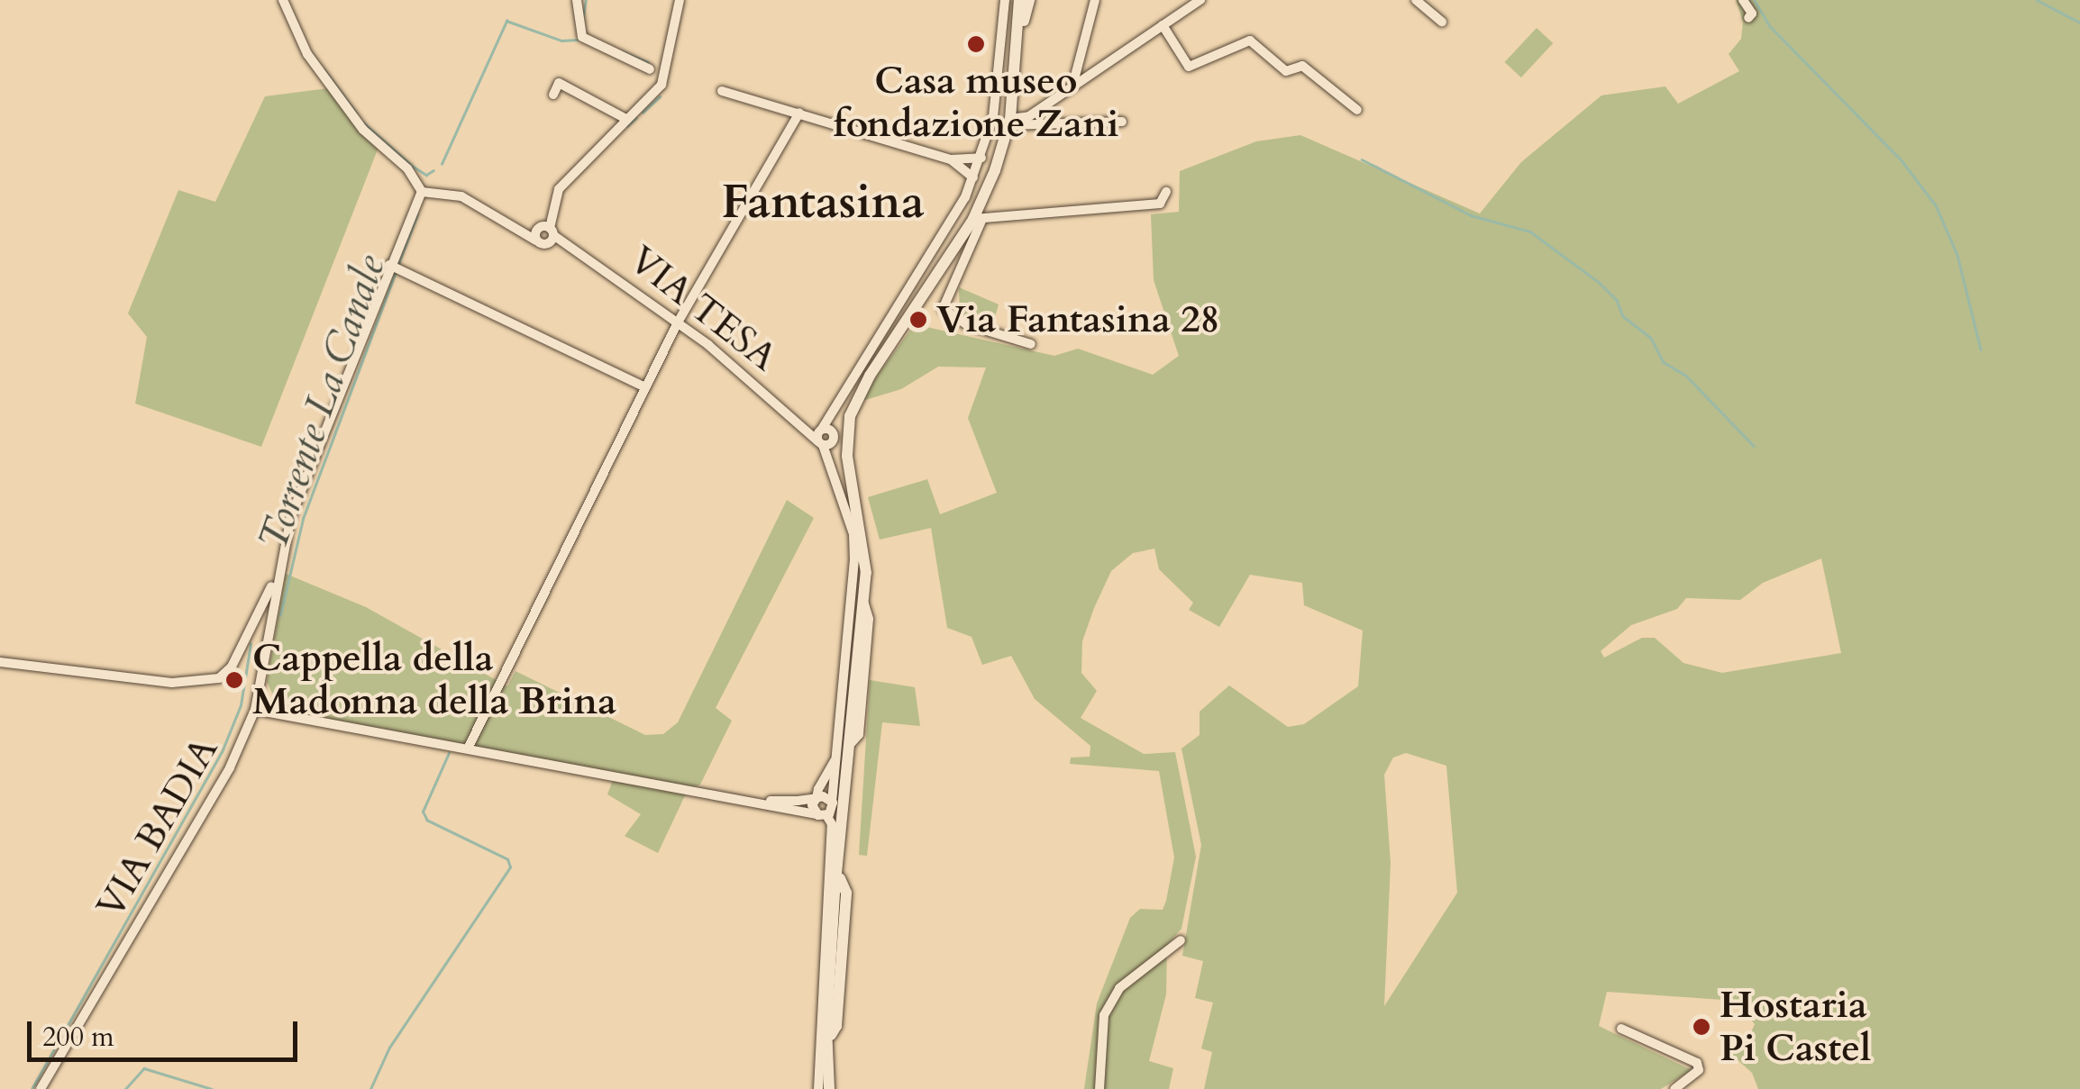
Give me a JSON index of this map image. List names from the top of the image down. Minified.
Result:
{"streets":{"street":["VIA TESA","VIA BADIA"]},"districts":["Fantasina"],"water":["Torrente La Canale"],"places":["Casa museo fondazione Zani","Via Fantasina 28","Cappella della Madonna della Brina","Hostaria Pi Castel"],"scale_bar":"200 m"}
